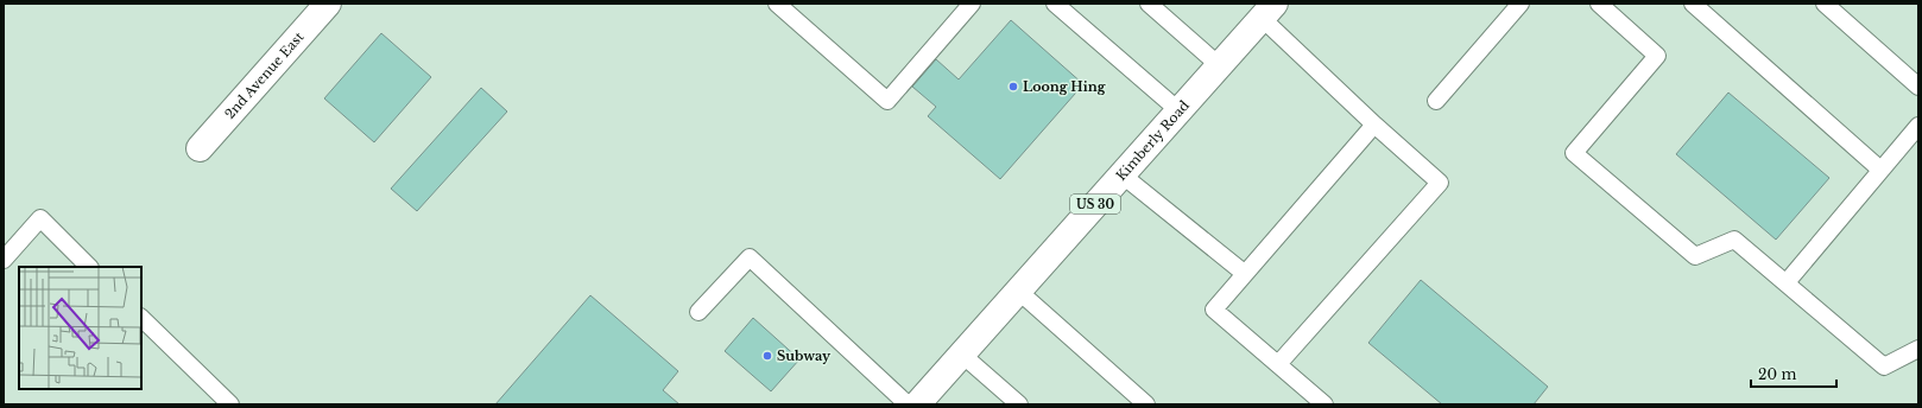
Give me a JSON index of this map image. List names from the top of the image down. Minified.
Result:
{"streets":{"main road":["2nd Avenue East","Kimberly Road","US 30"]},"places":["Loong Hing","Subway"],"scale_bar":"20 m"}
